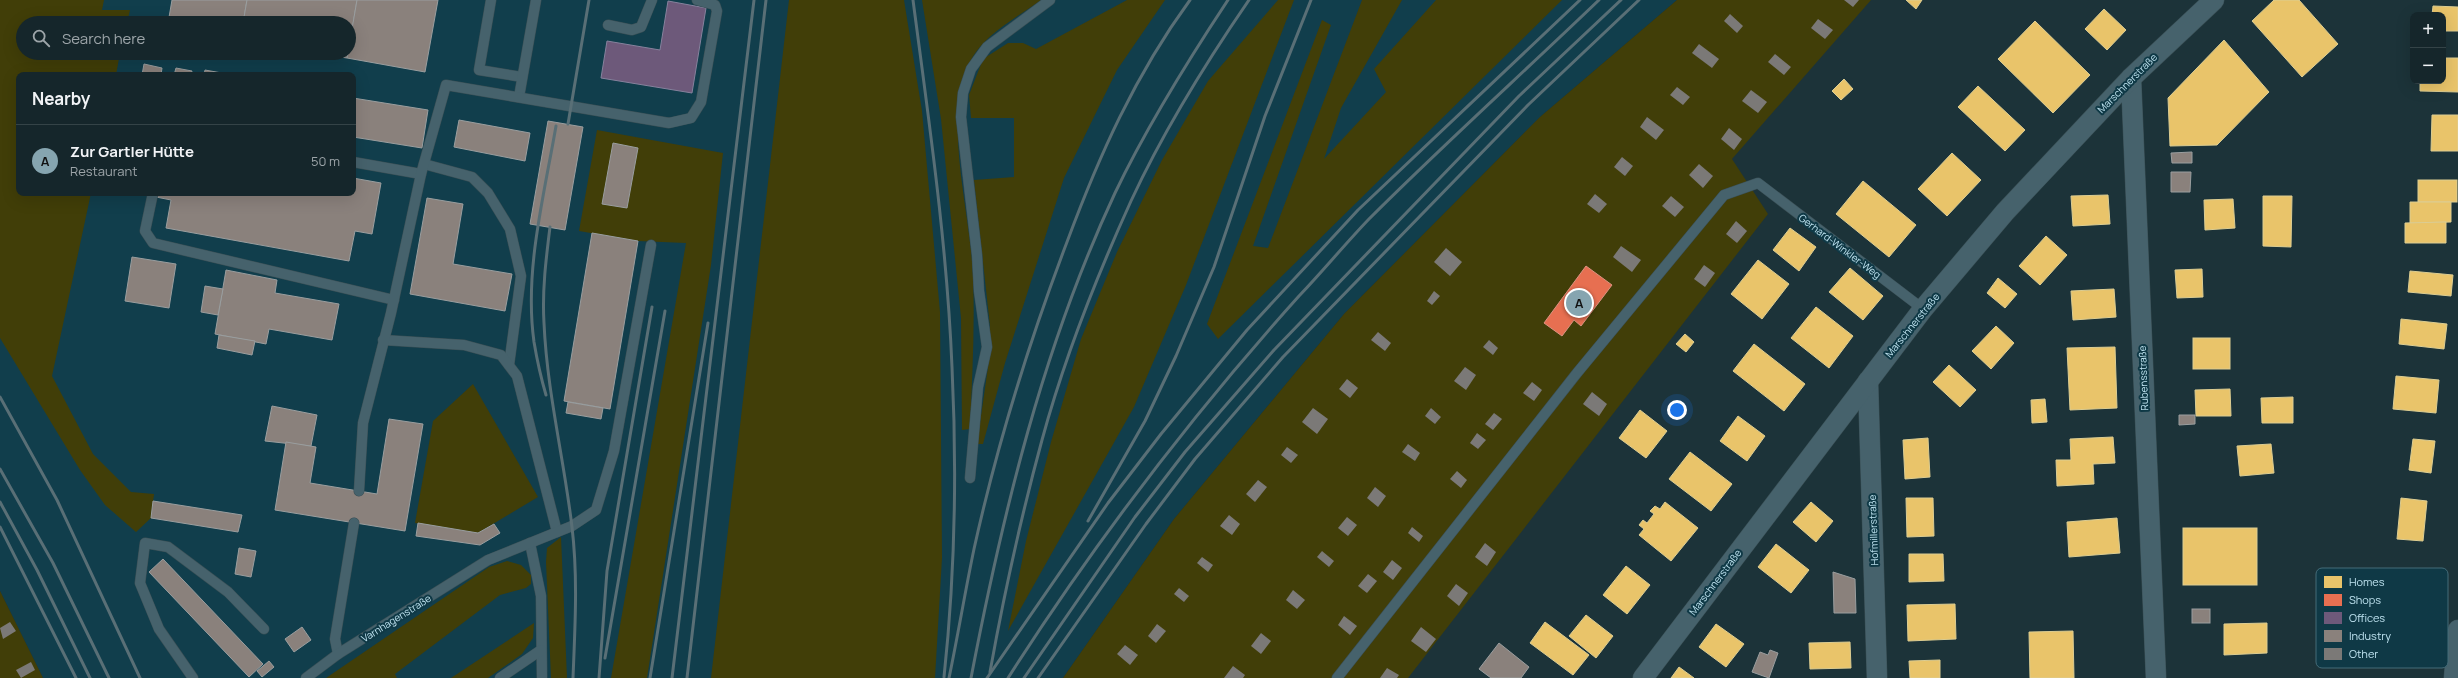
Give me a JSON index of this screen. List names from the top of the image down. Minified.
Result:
{"streets":{"street":["Marschnerstraße","Rubensstraße","Hofmillerstraße"],"lane":["Gerhard-Winkler-Weg","Varnhagenstraße"]},"crossings":[["Marschnerstraße","Gerhard-Winkler-Weg"],["Marschnerstraße","Rubensstraße"],["Marschnerstraße","Hofmillerstraße"]],"legend":["Homes","Shops","Offices","Industry","Other"],"page":{"map_buttons":["+","−"],"search":"Search here","heading":"Nearby","list":[{"mark":"A","name":"Zur Gartler Hütte","note":"Restaurant","value":"50 m"}],"pins":"A"}}
